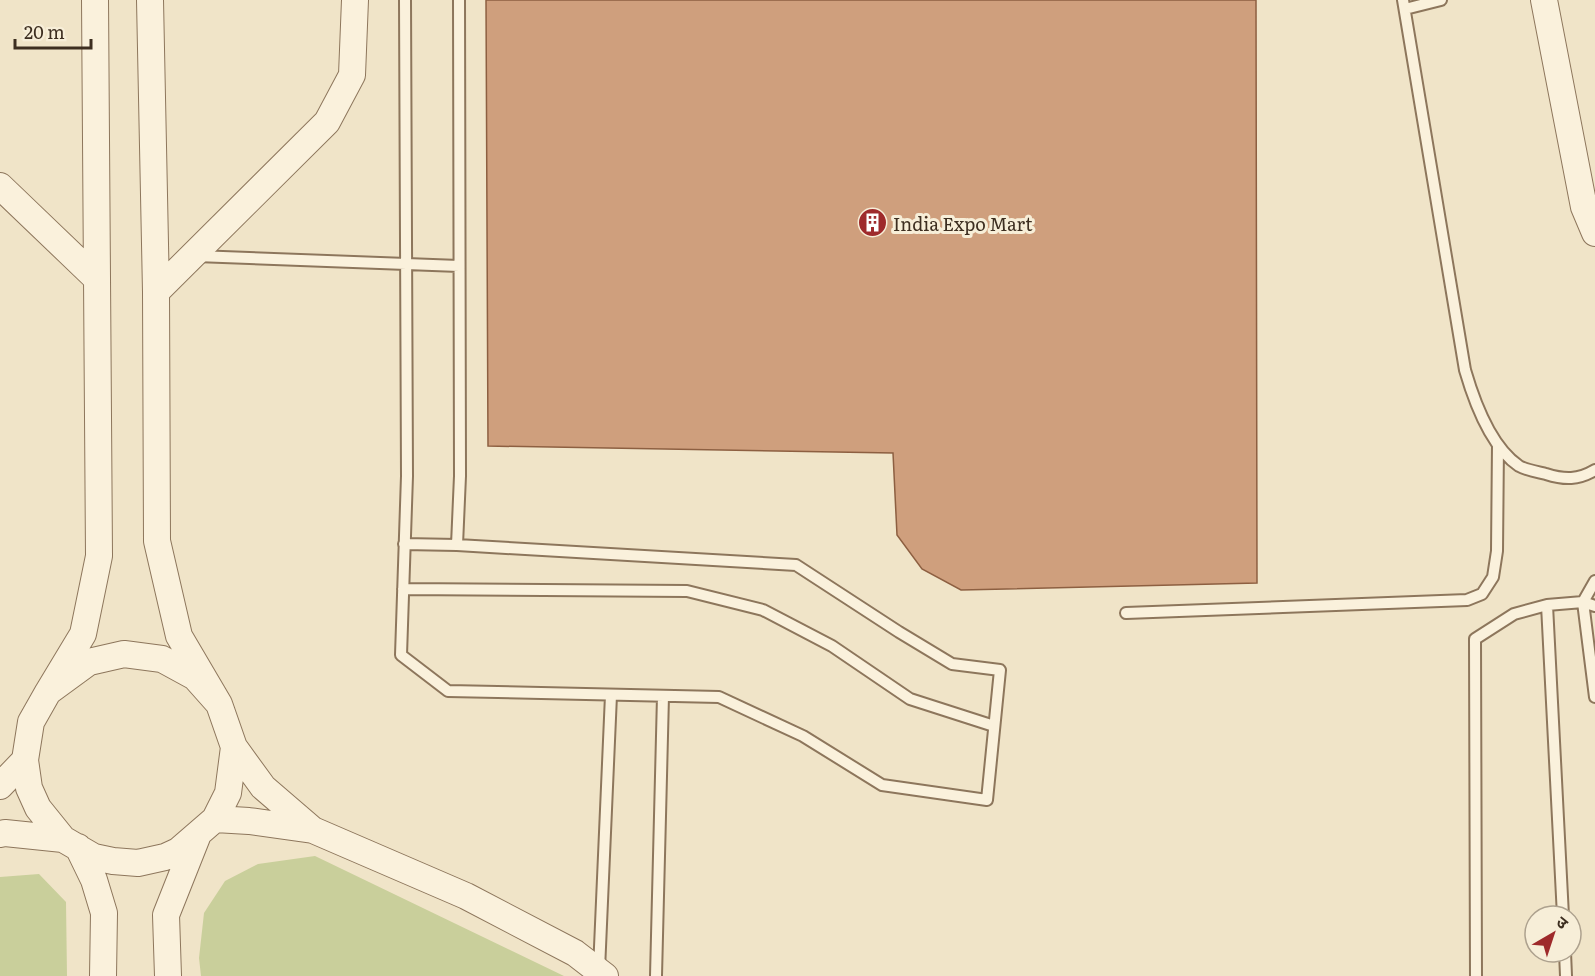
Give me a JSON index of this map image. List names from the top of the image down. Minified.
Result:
{"places":{"building":["India Expo Mart"]},"scale_bar":"20 m","north":"top right"}
